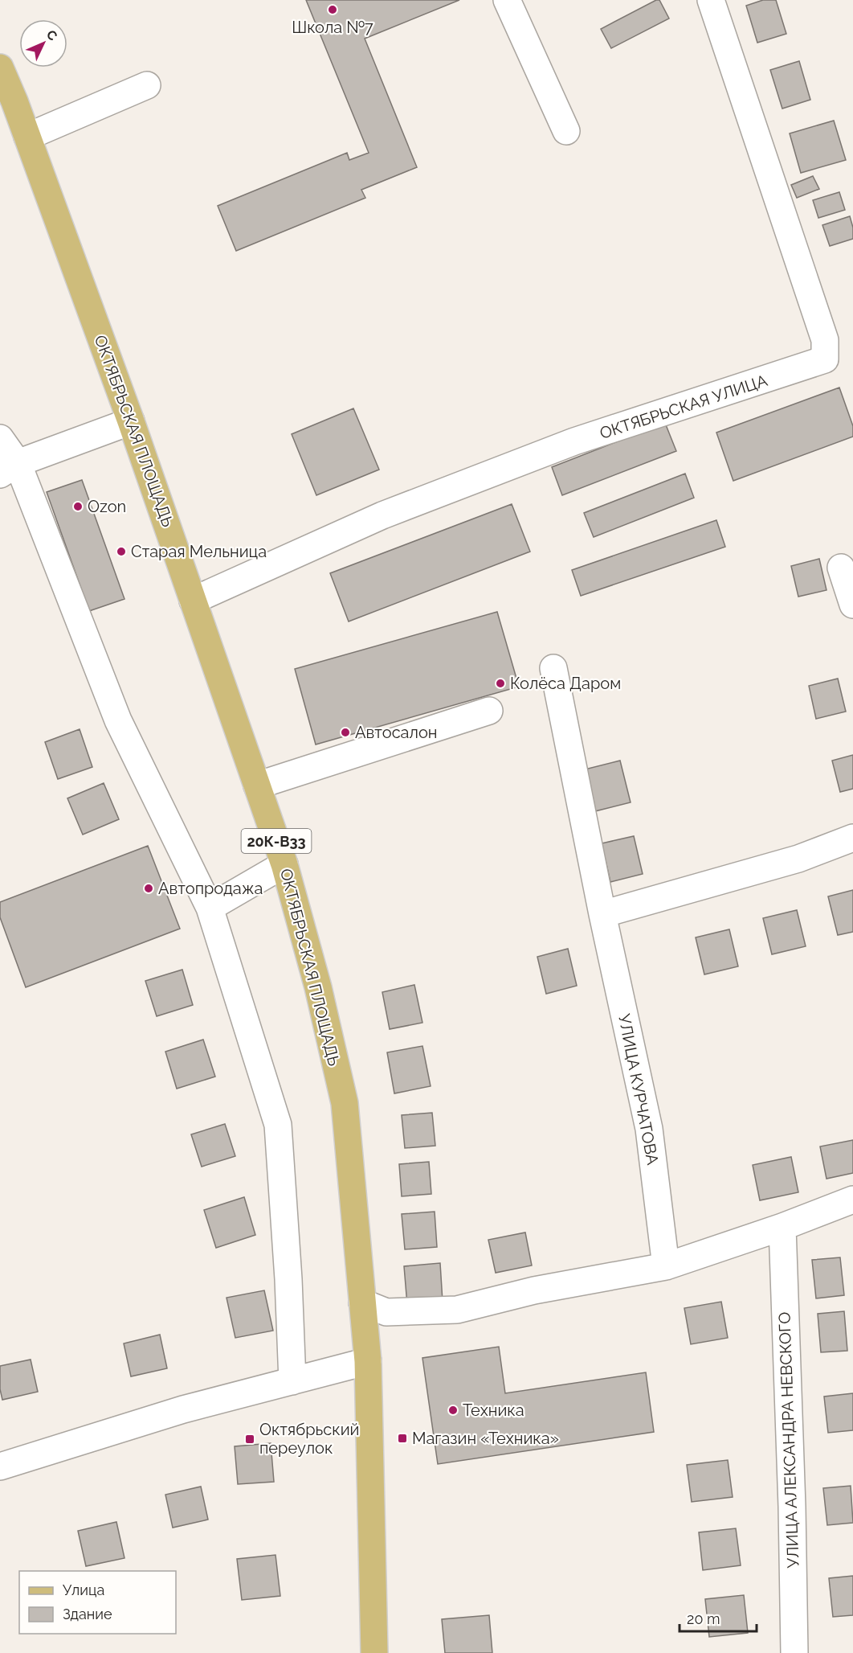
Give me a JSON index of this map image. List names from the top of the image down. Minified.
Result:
{"streets":{"main road":["ОКТЯБРЬСКАЯ ПЛОЩАДЬ","20К-В33"],"street":["ОКТЯБРЬСКАЯ УЛИЦА","УЛИЦА КУРЧАТОВА","УЛИЦА АЛЕКСАНДРА НЕВСКОГО"]},"crossings":[["ОКТЯБРЬСКАЯ УЛИЦА","ОКТЯБРЬСКАЯ ПЛОЩАДЬ"]],"places":{"other":["Школа №7","Ozon","Старая Мельница","Колёса Даром","Автосалон","Автопродажа","Техника"],"transit":["Магазин «Техника»","Октябрьский переулок"]},"legend":["Улица","Здание"],"scale_bar":"20 m","north":"top right"}
